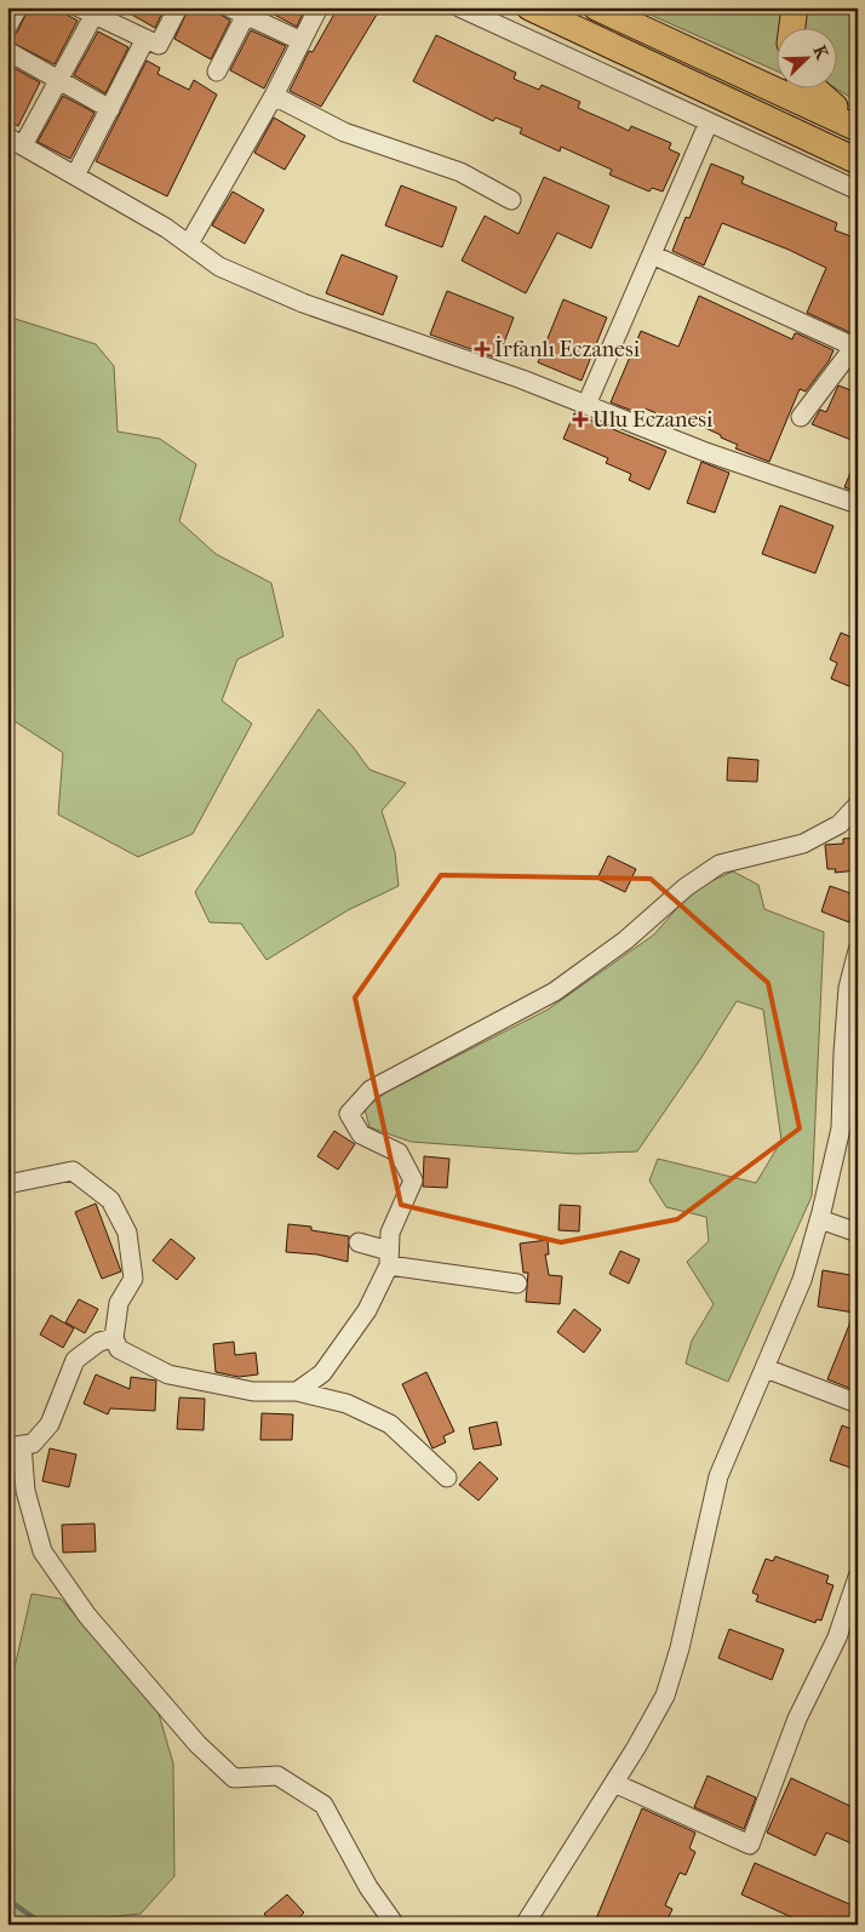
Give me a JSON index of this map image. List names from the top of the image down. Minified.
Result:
{"places":{"health":["İrfanlı Eczanesi","Ulu Eczanesi"]},"north":"top right"}
